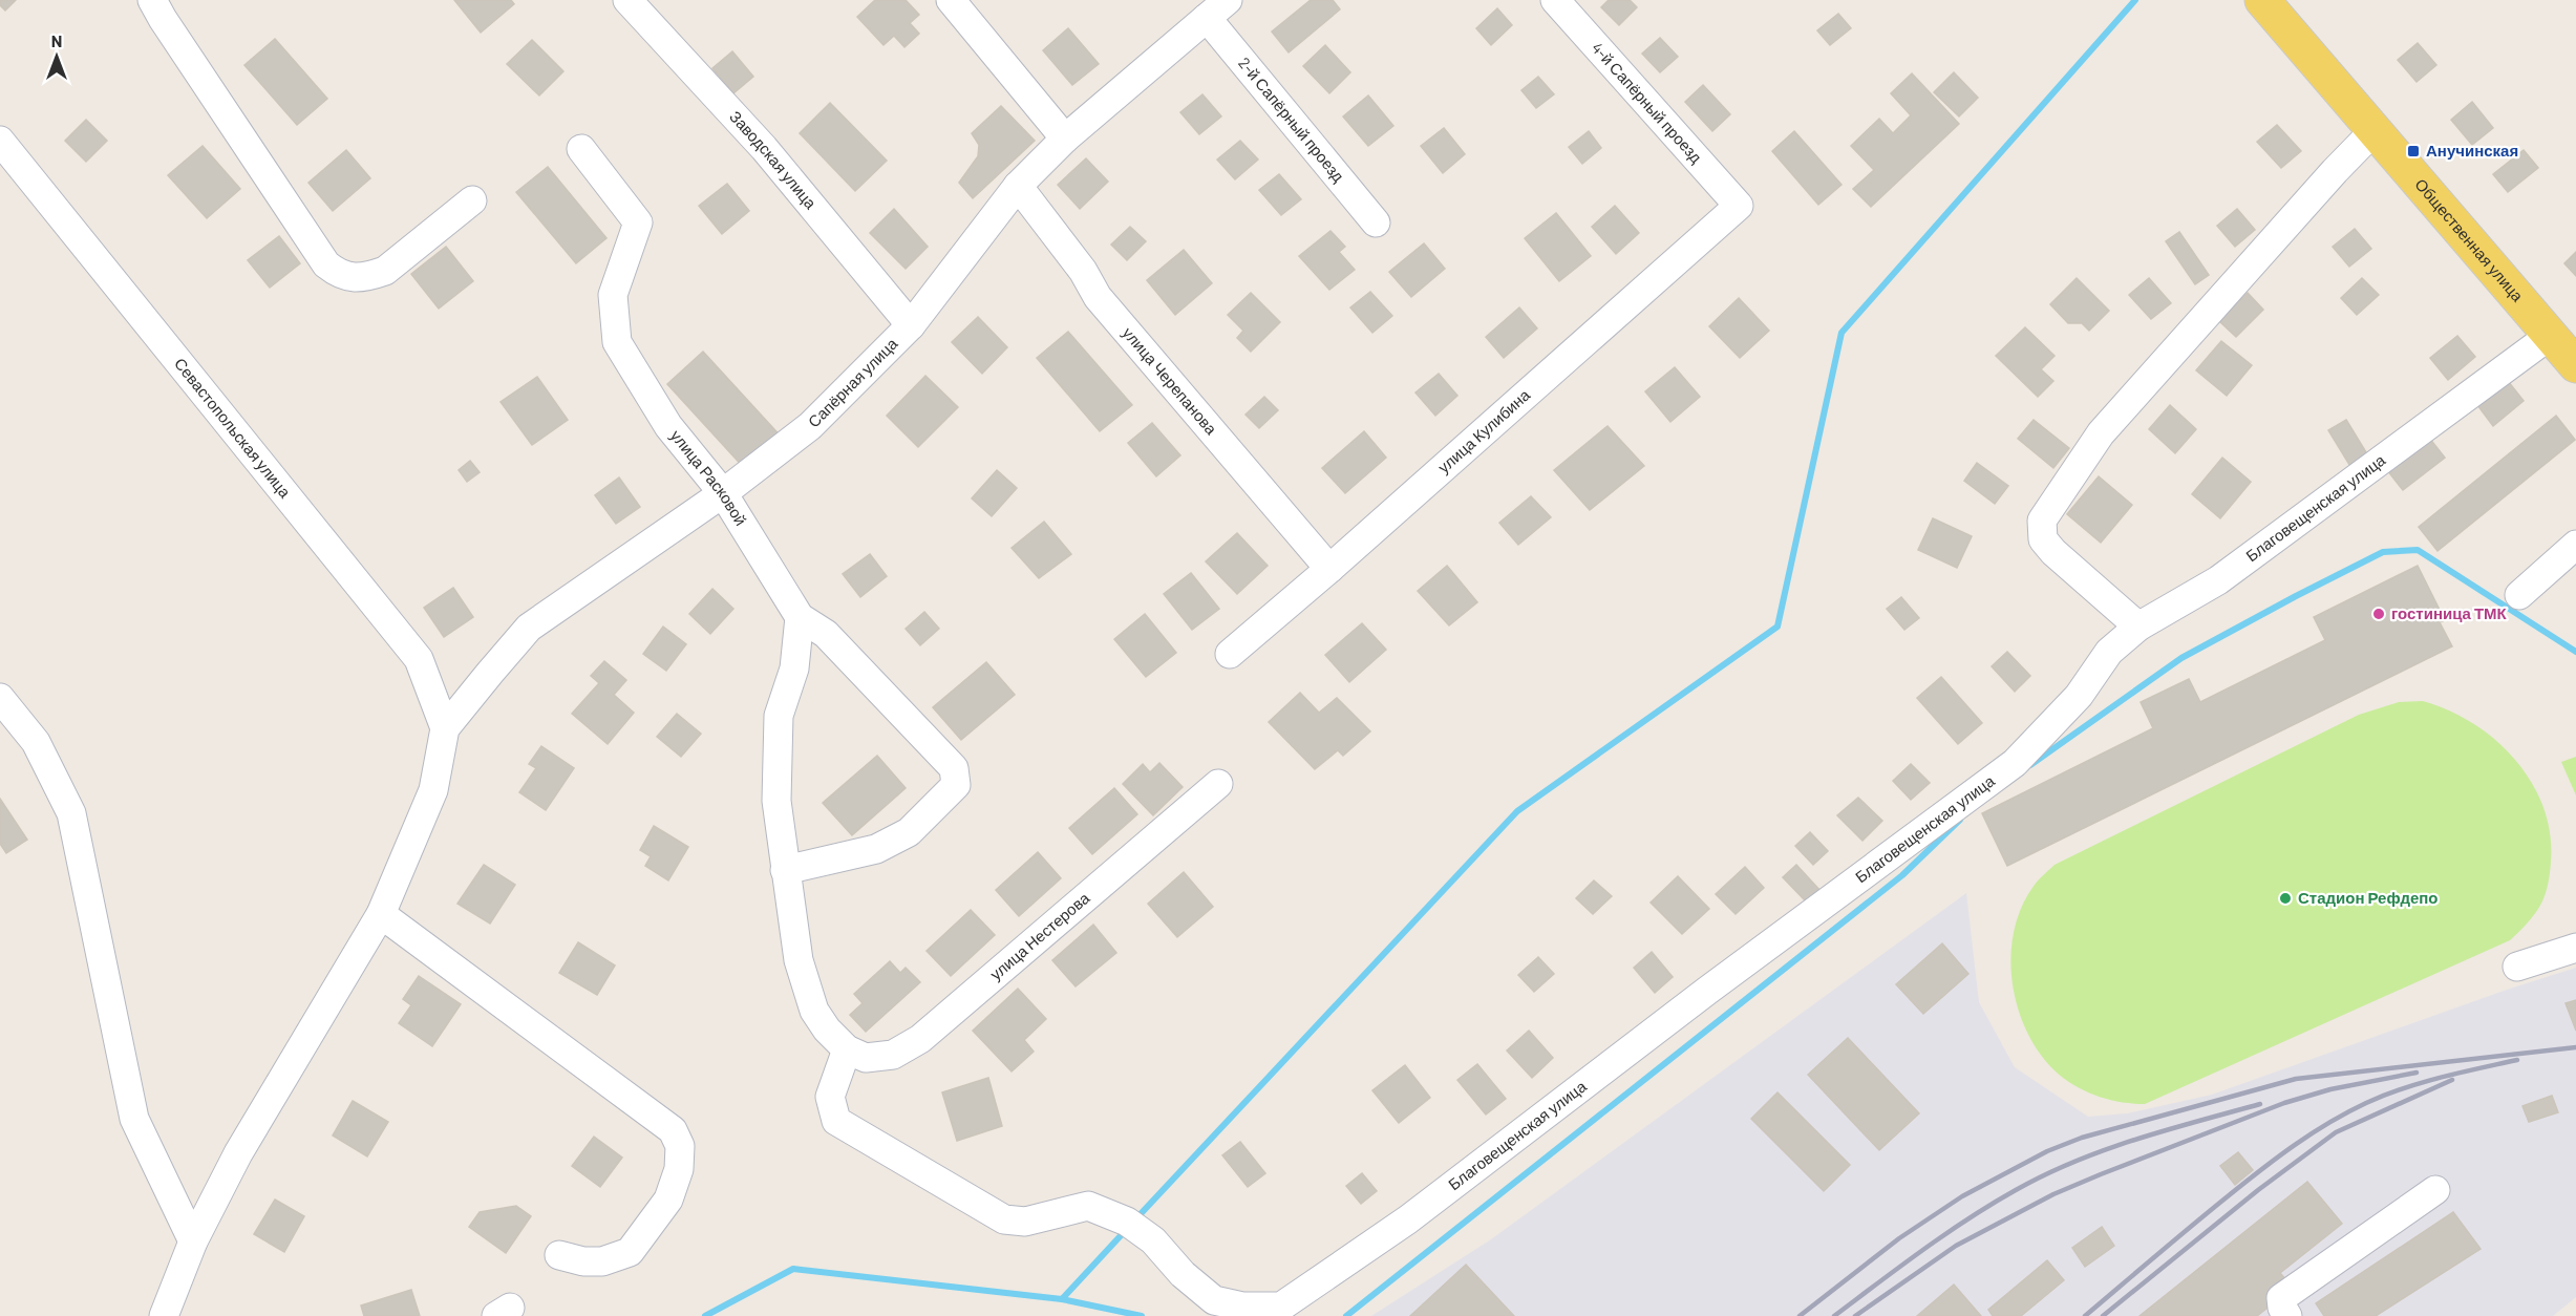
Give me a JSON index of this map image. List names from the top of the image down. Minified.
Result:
{"streets":{"main road":["Общественная улица"],"street":["4-й Сапёрный проезд","2-й Сапёрный проезд","Заводская улица","улица Черепанова","Сапёрная улица","Севастопольская улица","улица Кулибина","улица Расковой","Благовещенская улица","улица Нестерова"]},"crossings":[["4-й Сапёрный проезд","улица Кулибина"],["2-й Сапёрный проезд","Сапёрная улица"],["Заводская улица","Сапёрная улица"],["Общественная улица","Благовещенская улица"],["улица Черепанова","Сапёрная улица"],["улица Черепанова","улица Кулибина"],["Сапёрная улица","Севастопольская улица"],["Сапёрная улица","улица Расковой"],["Благовещенская улица","улица Нестерова"]],"places":{"transit":["Анучинская"],"other":["гостиница ТМК","Стадион Рефдепо"]},"north":"top"}
